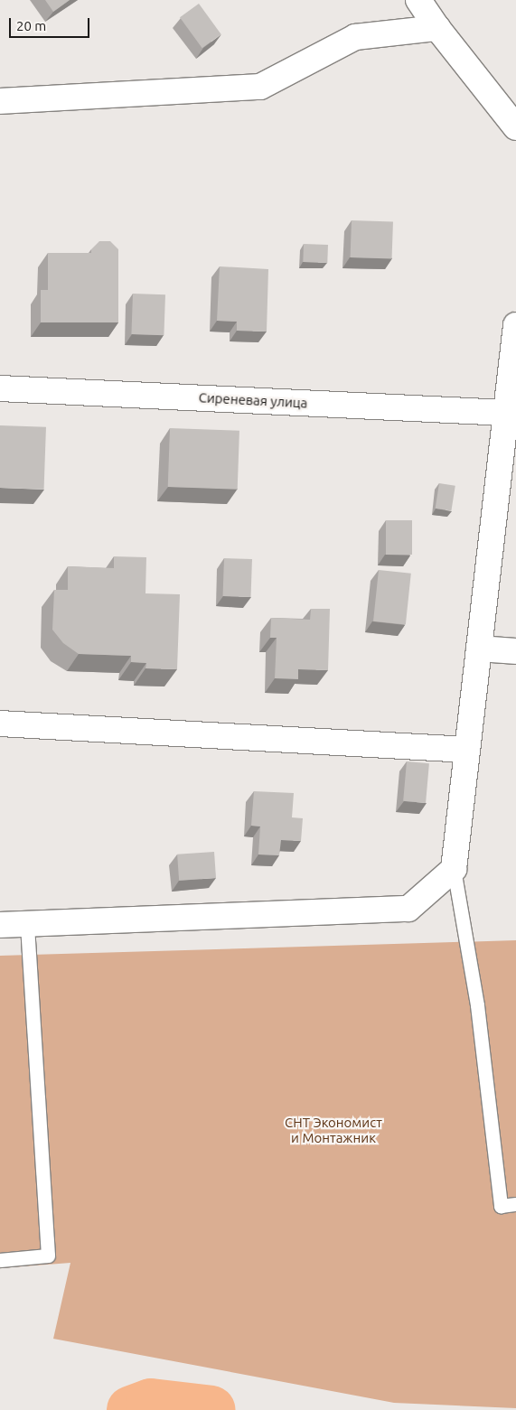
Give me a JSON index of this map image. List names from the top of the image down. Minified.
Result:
{"streets":{"street":["Сиреневая улица"]},"parks":["СНТ Экономист и Монтажник"],"scale_bar":"20 m"}
